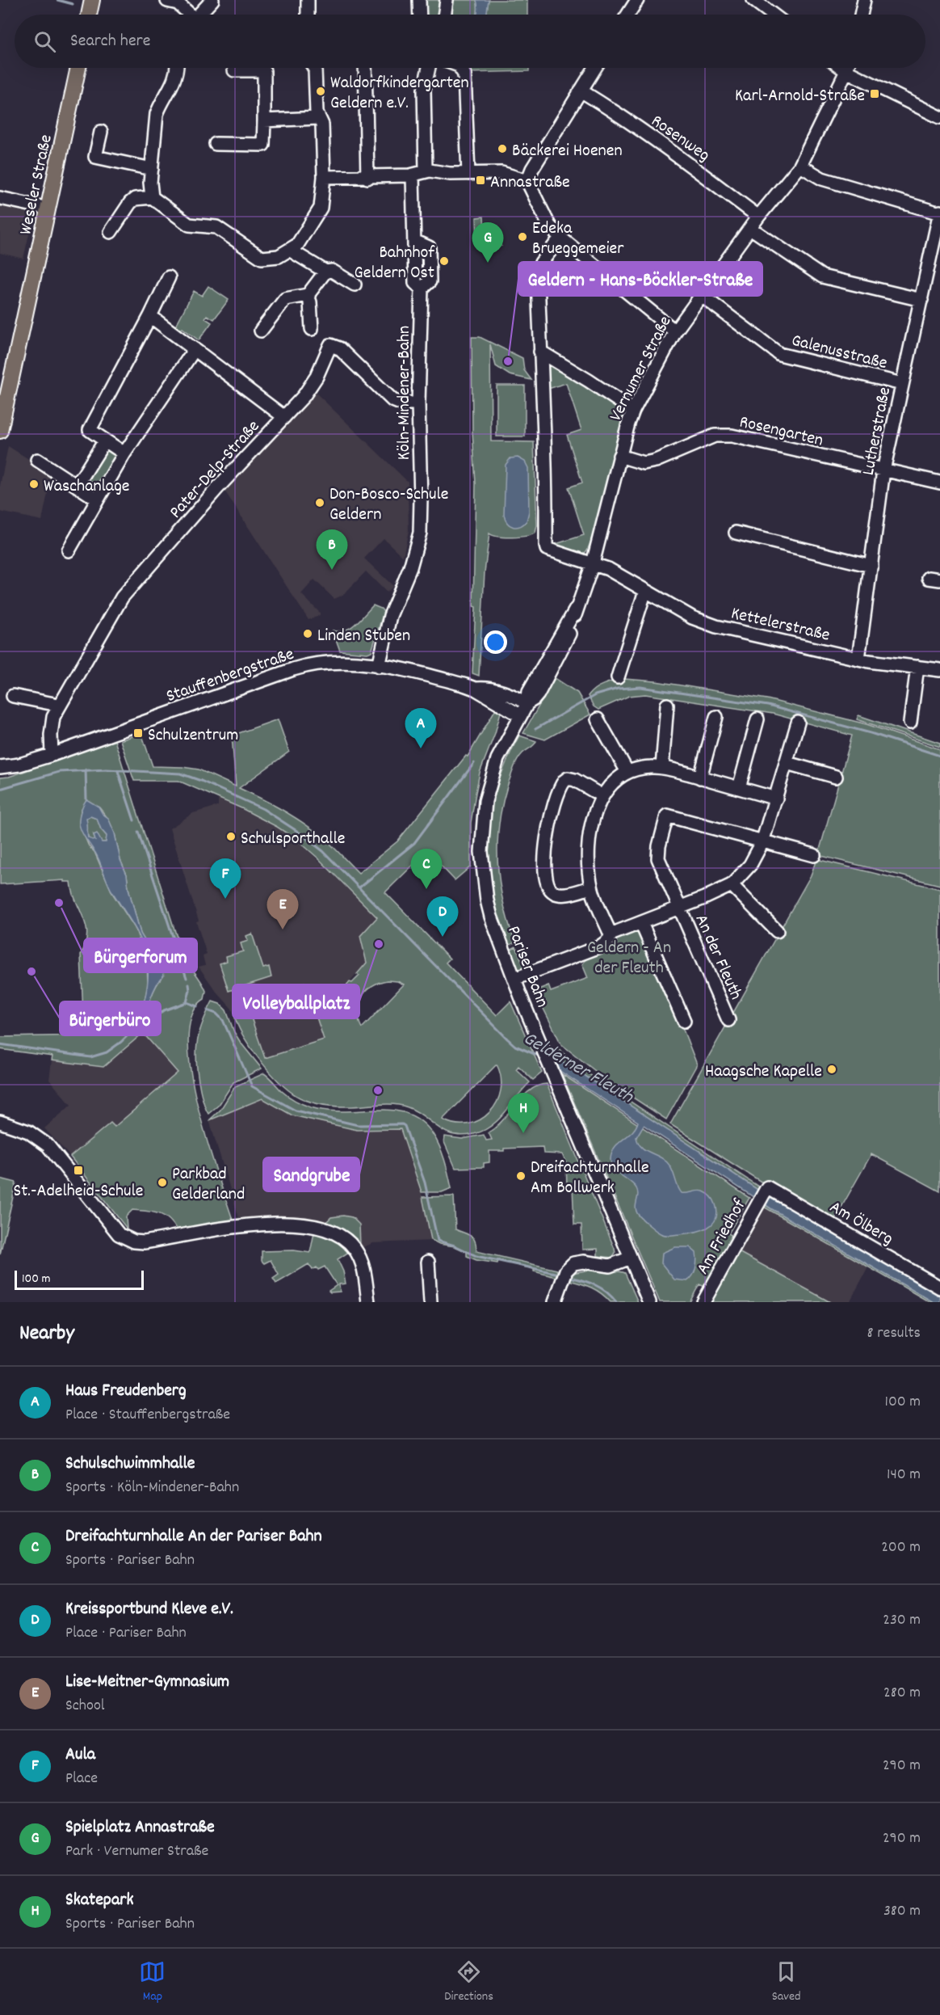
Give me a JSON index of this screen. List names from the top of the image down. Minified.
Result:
{"streets":{"main road":["Weseler Straße"],"street":["Rosenweg","Galenusstraße","Vernumer Straße","Köln-Mindener-Bahn","Rosengarten","Lutherstraße","Pater-Delp-Straße","Kettelerstraße","Stauffenbergstraße","An der Fleuth","Pariser Bahn","Am Ölberg","Am Friedhof"]},"crossings":[["Rosenweg","Vernumer Straße"],["Galenusstraße","Vernumer Straße"],["Galenusstraße","Lutherstraße"],["Vernumer Straße","Rosengarten"],["Vernumer Straße","Kettelerstraße"],["Vernumer Straße","Stauffenbergstraße"],["Vernumer Straße","Pariser Bahn"],["Köln-Mindener-Bahn","Pater-Delp-Straße"],["Köln-Mindener-Bahn","Stauffenbergstraße"],["Rosengarten","Lutherstraße"],["Lutherstraße","Kettelerstraße"],["Pater-Delp-Straße","Stauffenbergstraße"],["Stauffenbergstraße","Pariser Bahn"],["An der Fleuth","Pariser Bahn"],["Am Ölberg","Am Friedhof"]],"water":["Gelderner Fleuth"],"parks":["Geldern - An der Fleuth"],"places":{"other":["Waldorfkindergarten Geldern e.V.","Bäckerei Hoenen","Edeka Brueggemeier","Bahnhof Geldern Ost","Geldern - Hans-Böckler-Straße","Waschanlage","Don-Bosco-Schule Geldern","Linden Stuben","Schulsporthalle","Bürgerforum","Volleyballplatz","Bürgerbüro","Haagsche Kapelle","Sandgrube","Dreifachturnhalle Am Bollwerk","Parkbad Gelderland"],"transit":["Karl-Arnold-Straße","Annastraße","Schulzentrum","St.-Adelheid-Schule"]},"scale_bar":"100 m","page":{"search":"Search here","pins":["G","B","A","C","F","E","D","H"],"scale":"100 m","heading":["Nearby","8 results"],"list":[{"mark":"A","name":"Haus Freudenberg","note":"Place · Stauffenbergstraße","value":"100 m"},{"mark":"B","name":"Schulschwimmhalle","note":"Sports · Köln-Mindener-Bahn","value":"140 m"},{"mark":"C","name":"Dreifachturnhalle An der Pariser Bahn","note":"Sports · Pariser Bahn","value":"200 m"},{"mark":"D","name":"Kreissportbund Kleve e.V.","note":"Place · Pariser Bahn","value":"230 m"},{"mark":"E","name":"Lise-Meitner-Gymnasium","note":"School","value":"280 m"},{"mark":"F","name":"Aula","note":"Place","value":"290 m"},{"mark":"G","name":"Spielplatz Annastraße","note":"Park · Vernumer Straße","value":"290 m"},{"mark":"H","name":"Skatepark","note":"Sports · Pariser Bahn","value":"380 m"}],"nav":["Map","Directions","Saved"]}}
